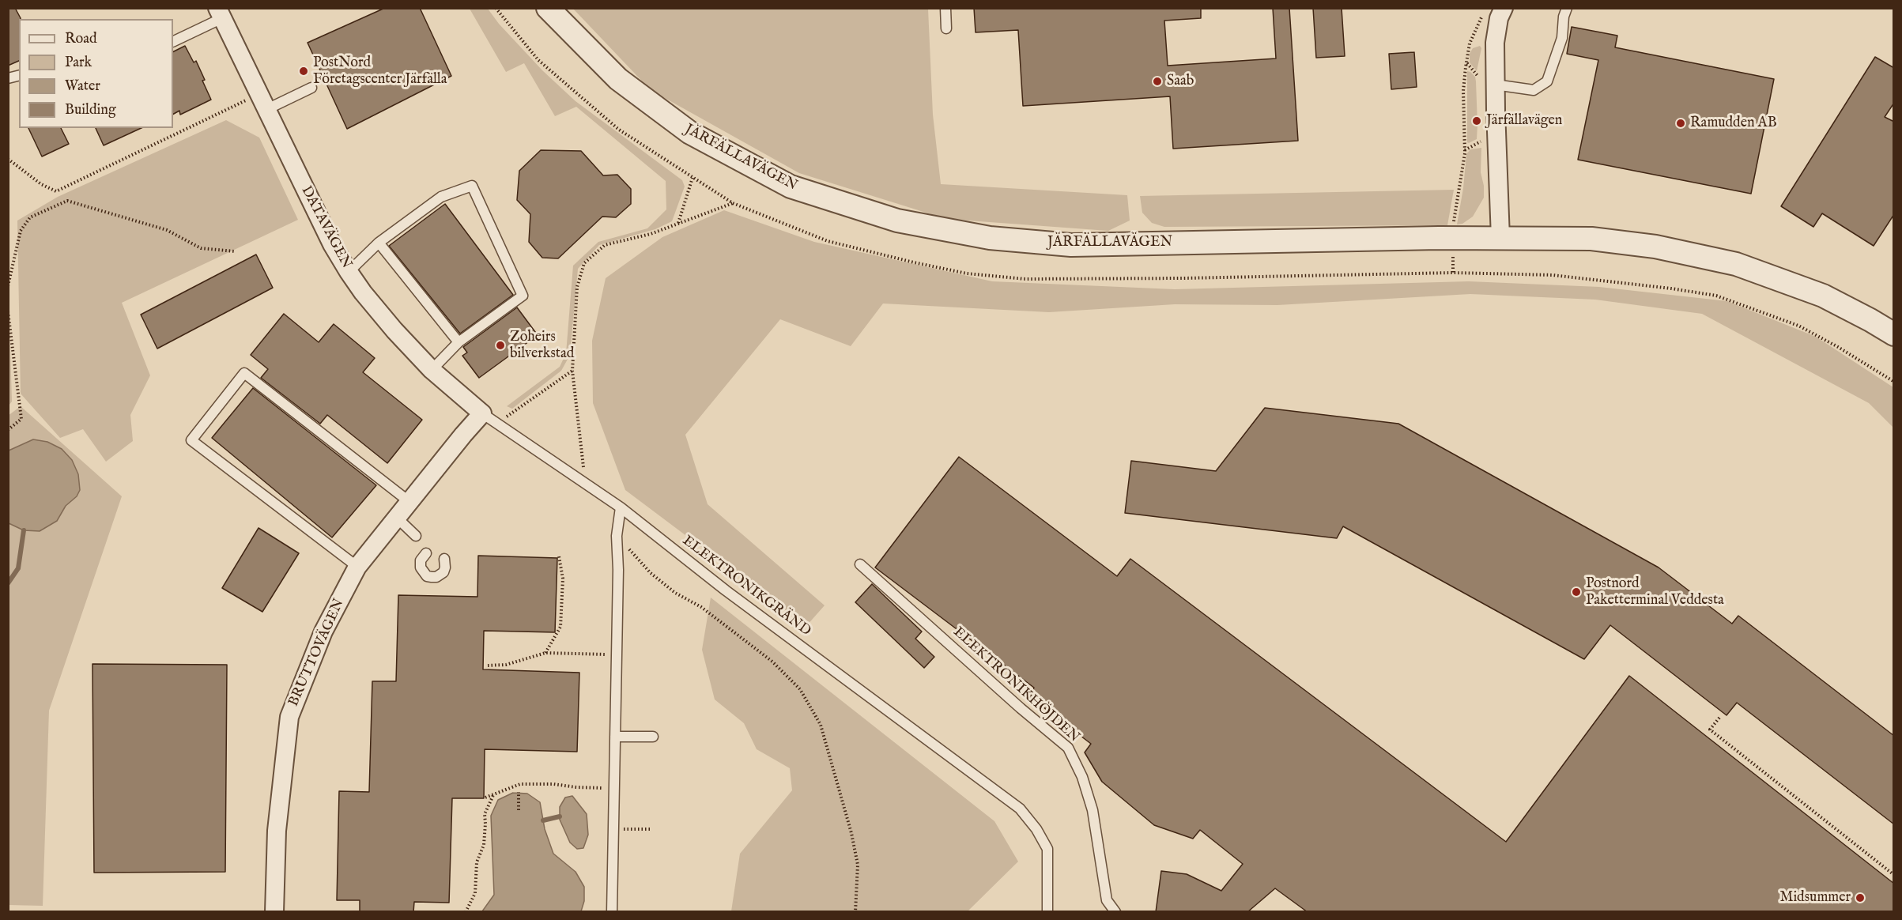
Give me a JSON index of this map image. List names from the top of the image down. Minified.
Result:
{"streets":{"street":["JÄRFÄLLAVÄGEN","DATAVÄGEN","BRUTTOVÄGEN"],"lane":["ELEKTRONIKGRÄND","ELEKTRONIKHÖJDEN"]},"crossings":[["DATAVÄGEN","ELEKTRONIKGRÄND"],["DATAVÄGEN","BRUTTOVÄGEN"],["ELEKTRONIKGRÄND","BRUTTOVÄGEN"]],"places":["PostNord Företagscenter Järfälla","Saab","Järfällavägen","Ramudden AB","Zoheirs bilverkstad","Postnord Paketterminal Veddesta","Midsummer"],"legend":["Road","Park","Water","Building"]}
